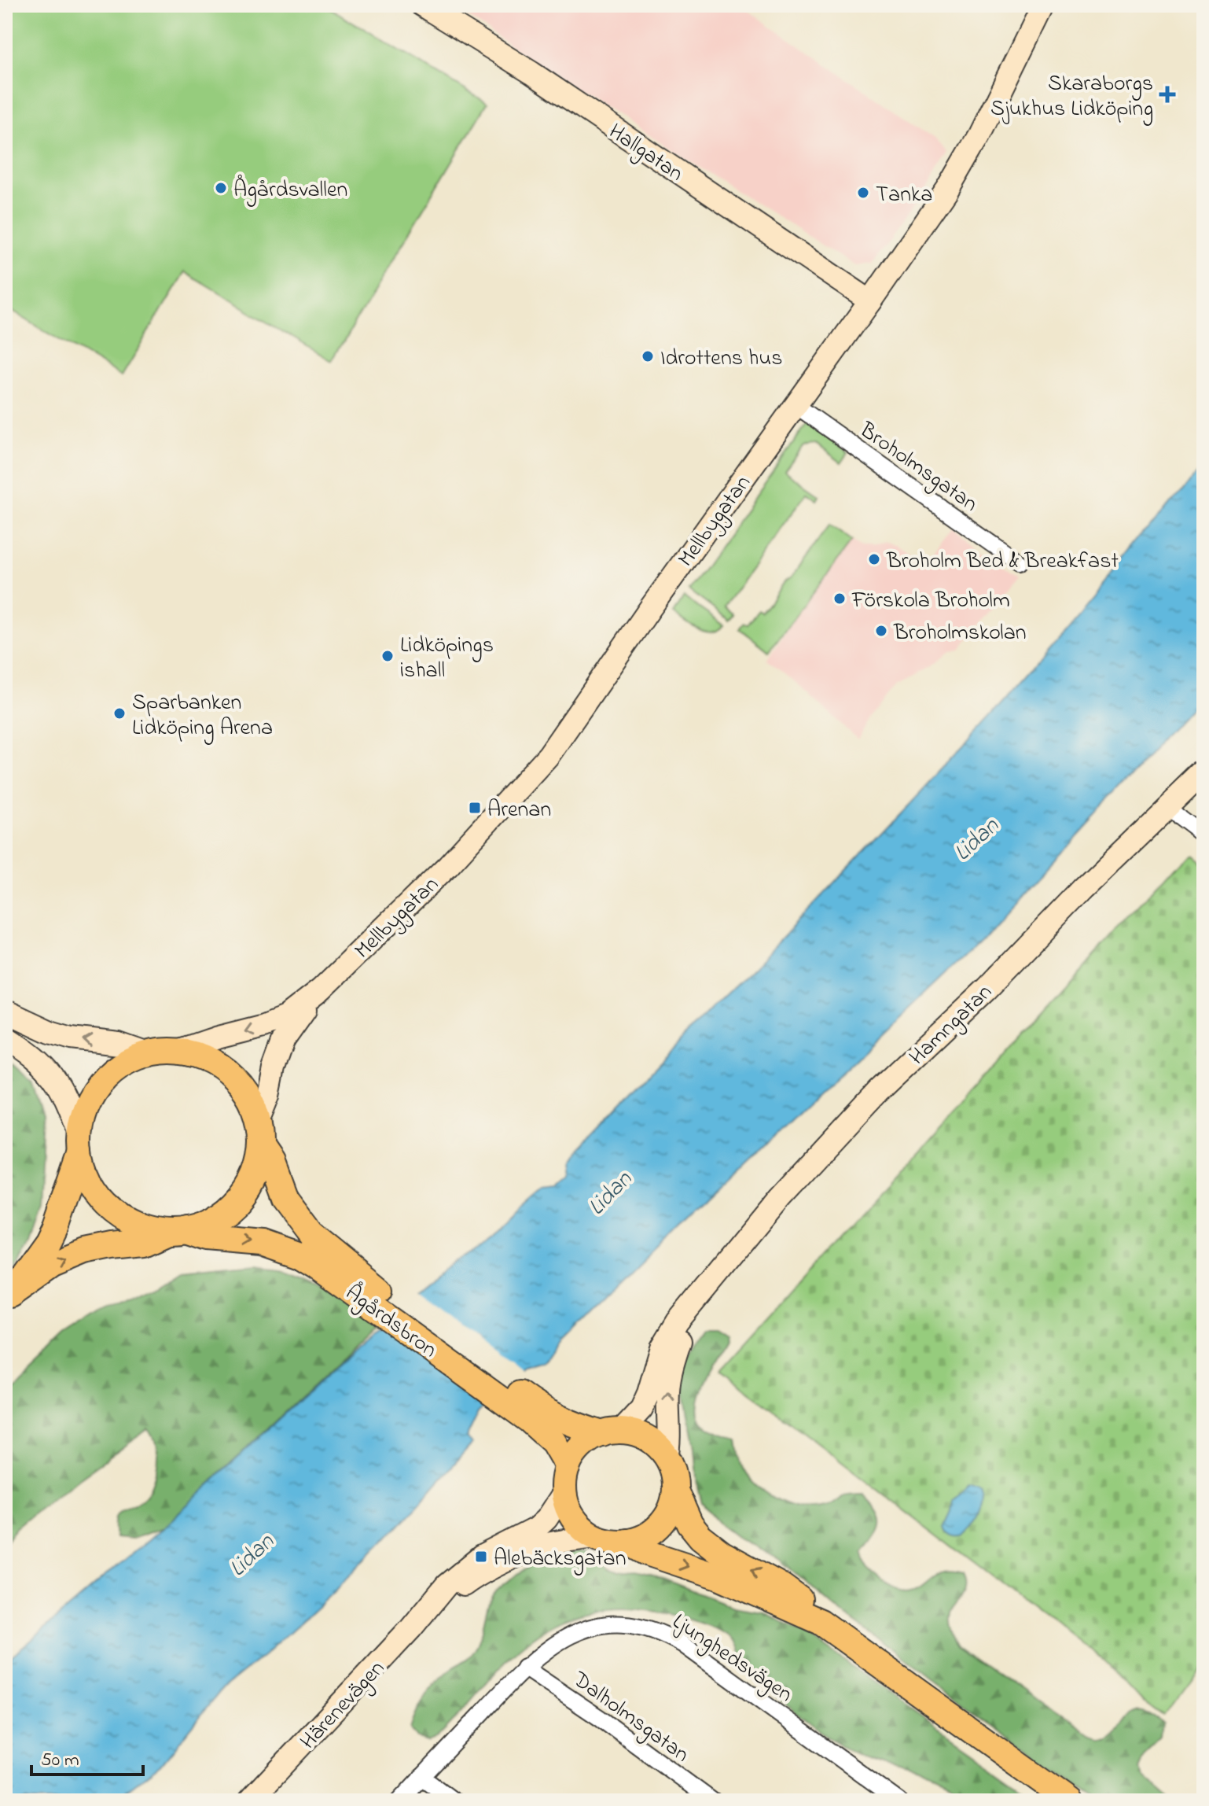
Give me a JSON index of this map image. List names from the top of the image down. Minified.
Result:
{"streets":{"main road":["Ågårdsbron"],"street":["Hallgatan","Broholmsgatan","Mellbygatan","Hamngatan","Ljunghedsvägen","Härenevägen","Dalholmsgatan"]},"crossings":[["Hallgatan","Mellbygatan"],["Broholmsgatan","Mellbygatan"],["Mellbygatan","Ågårdsbron"],["Ågårdsbron","Härenevägen"],["Ljunghedsvägen","Dalholmsgatan"]],"water":["Lidan"],"places":{"health":["Skaraborgs Sjukhus Lidköping"],"other":["Ågårdsvallen","Tanka","Idrottens hus","Broholm Bed & Breakfast","Förskola Broholm","Broholmskolan","Lidköpings ishall","Sparbanken Lidköping Arena"],"transit":["Arenan","Alebäcksgatan"]},"scale_bar":"50 m"}
